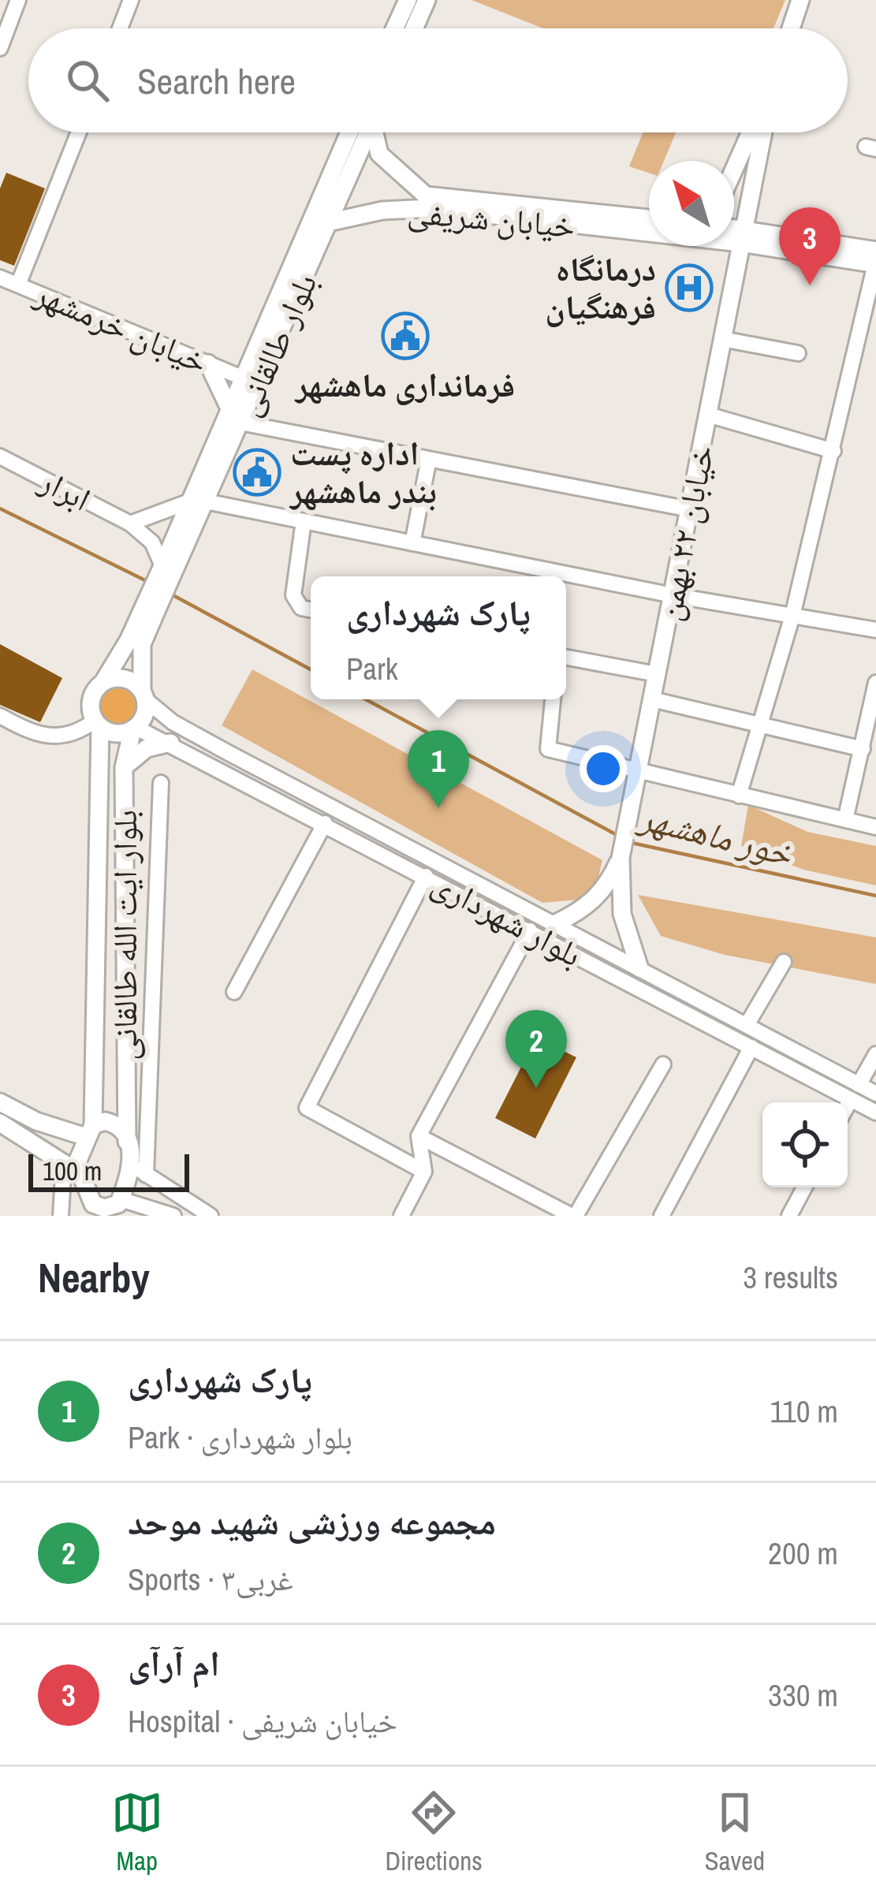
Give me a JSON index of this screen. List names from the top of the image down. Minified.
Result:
{"streets":{"main road":["خیابان شریفی","بلوار طالقانی","خیابان ۲۲ بهمن","بلوار ایت الله طالقانی"],"street":["خیابان خرمشهر","ابرار","بلوار شهرداری"]},"crossings":[["خیابان شریفی","بلوار طالقانی"],["خیابان شریفی","خیابان ۲۲ بهمن"],["خیابان خرمشهر","بلوار طالقانی"],["بلوار شهرداری","بلوار ایت الله طالقانی"]],"water":["خور ماهشهر"],"places":{"hospital":["درمانگاه فرهنگیان"],"public building":["فرمانداری ماهشهر","اداره پست بندر ماهشهر"]},"scale_bar":"100 m","north":"top left","page":{"search":"Search here","pins":["3","1","2"],"popup":["پارک شهرداری","Park"],"scale":"100 m","heading":["Nearby","3 results"],"list":[{"mark":"1","name":"پارک شهرداری","note":"Park · بلوار شهرداری","value":"110 m"},{"mark":"2","name":"مجموعه ورزشی شهید موحد","note":"Sports · ۳غربی","value":"200 m"},{"mark":"3","name":"ام آرآی","note":"Hospital · خیابان شریفی","value":"330 m"}],"nav":["Map","Directions","Saved"]}}
